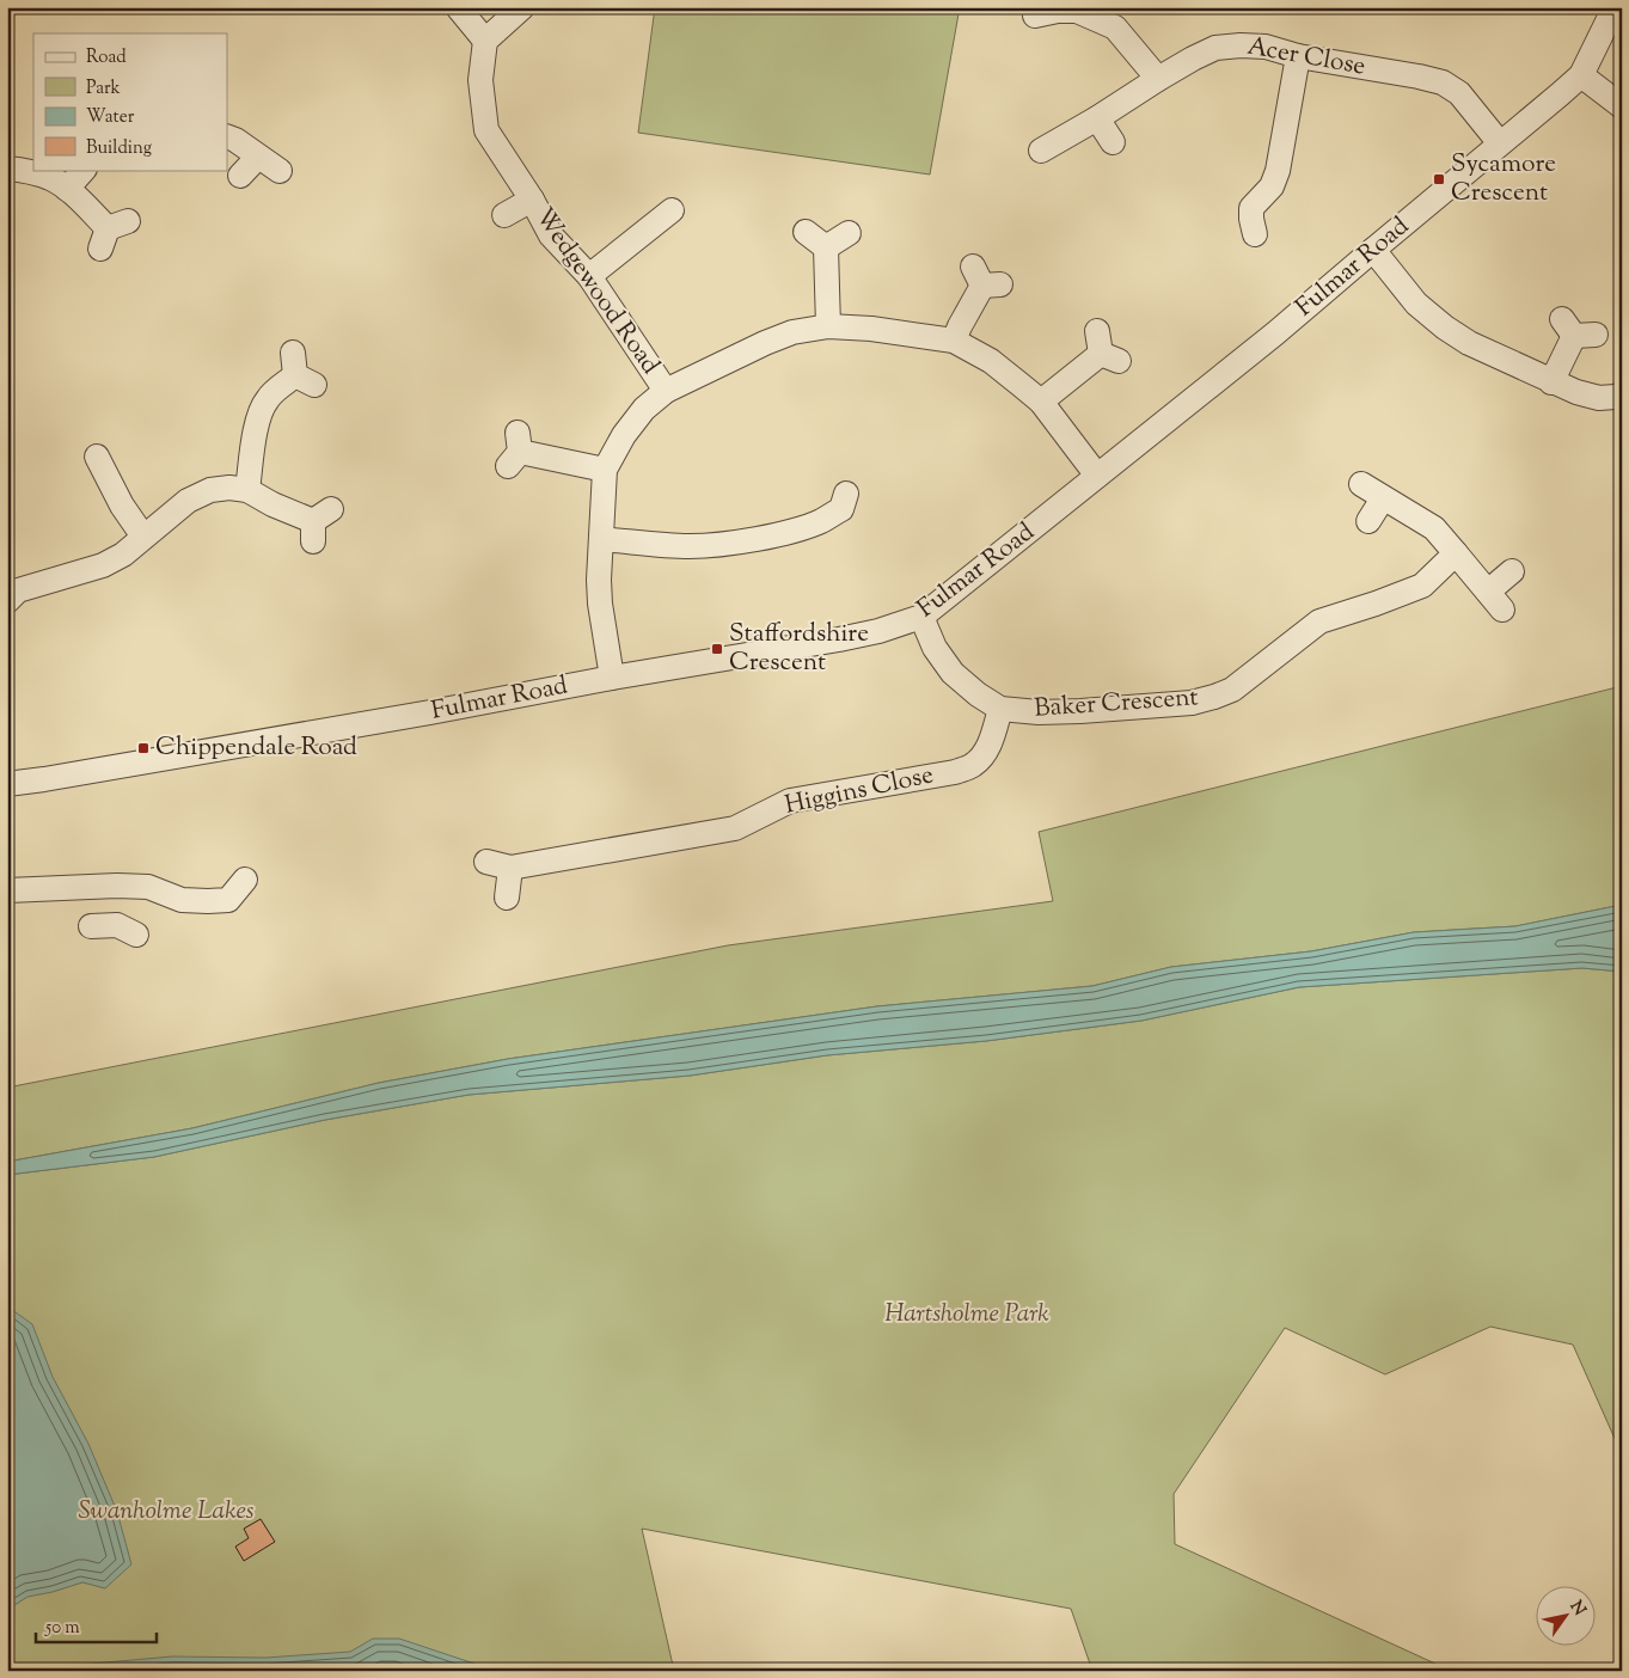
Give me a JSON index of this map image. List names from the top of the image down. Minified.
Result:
{"streets":{"street":["Acer Close","Fulmar Road","Wedgewood Road","Baker Crescent","Higgins Close"]},"crossings":[["Acer Close","Fulmar Road"],["Fulmar Road","Baker Crescent"],["Baker Crescent","Higgins Close"]],"parks":["Hartsholme Park","Swanholme Lakes"],"places":{"transit":["Sycamore Crescent","Staffordshire Crescent","Chippendale Road"]},"legend":["Road","Park","Water","Building"],"scale_bar":"50 m","north":"top right"}
